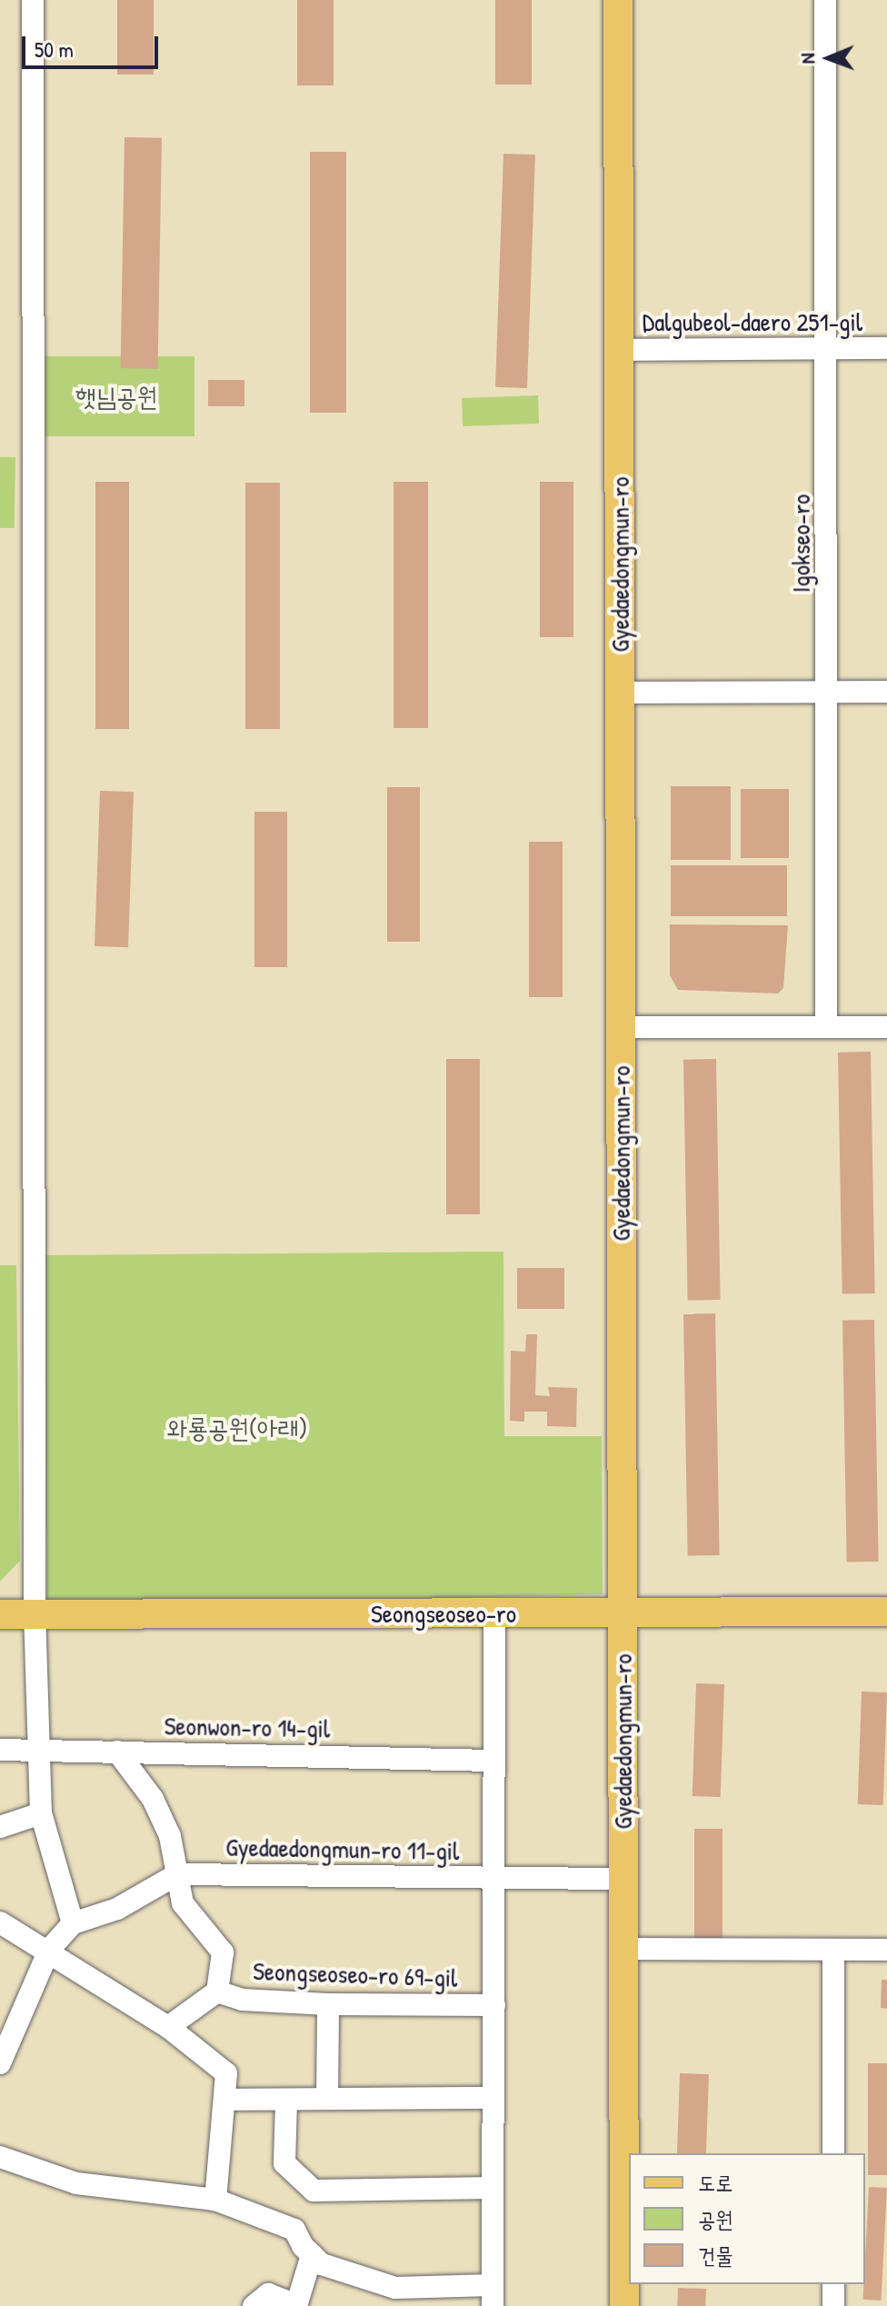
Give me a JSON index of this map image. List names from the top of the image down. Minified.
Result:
{"streets":{"main road":["Gyedaedongmun-ro","Seongseoseo-ro"],"street":["Dalgubeol-daero 251-gil","Igokseo-ro","Seonwon-ro 14-gil","Gyedaedongmun-ro 11-gil","Seongseoseo-ro 69-gil"]},"crossings":[["Dalgubeol-daero 251-gil","Igokseo-ro"],["Dalgubeol-daero 251-gil","Gyedaedongmun-ro"],["Gyedaedongmun-ro","Seongseoseo-ro"],["Gyedaedongmun-ro","Gyedaedongmun-ro 11-gil"],["Seongseoseo-ro","Seongseoseo-ro 69-gil"],["Seonwon-ro 14-gil","Seongseoseo-ro 69-gil"],["Gyedaedongmun-ro 11-gil","Seongseoseo-ro 69-gil"]],"parks":["햇님공원","와룡공원(아래)"],"legend":["도로","공원","건물"],"scale_bar":"50 m","north":"left"}
